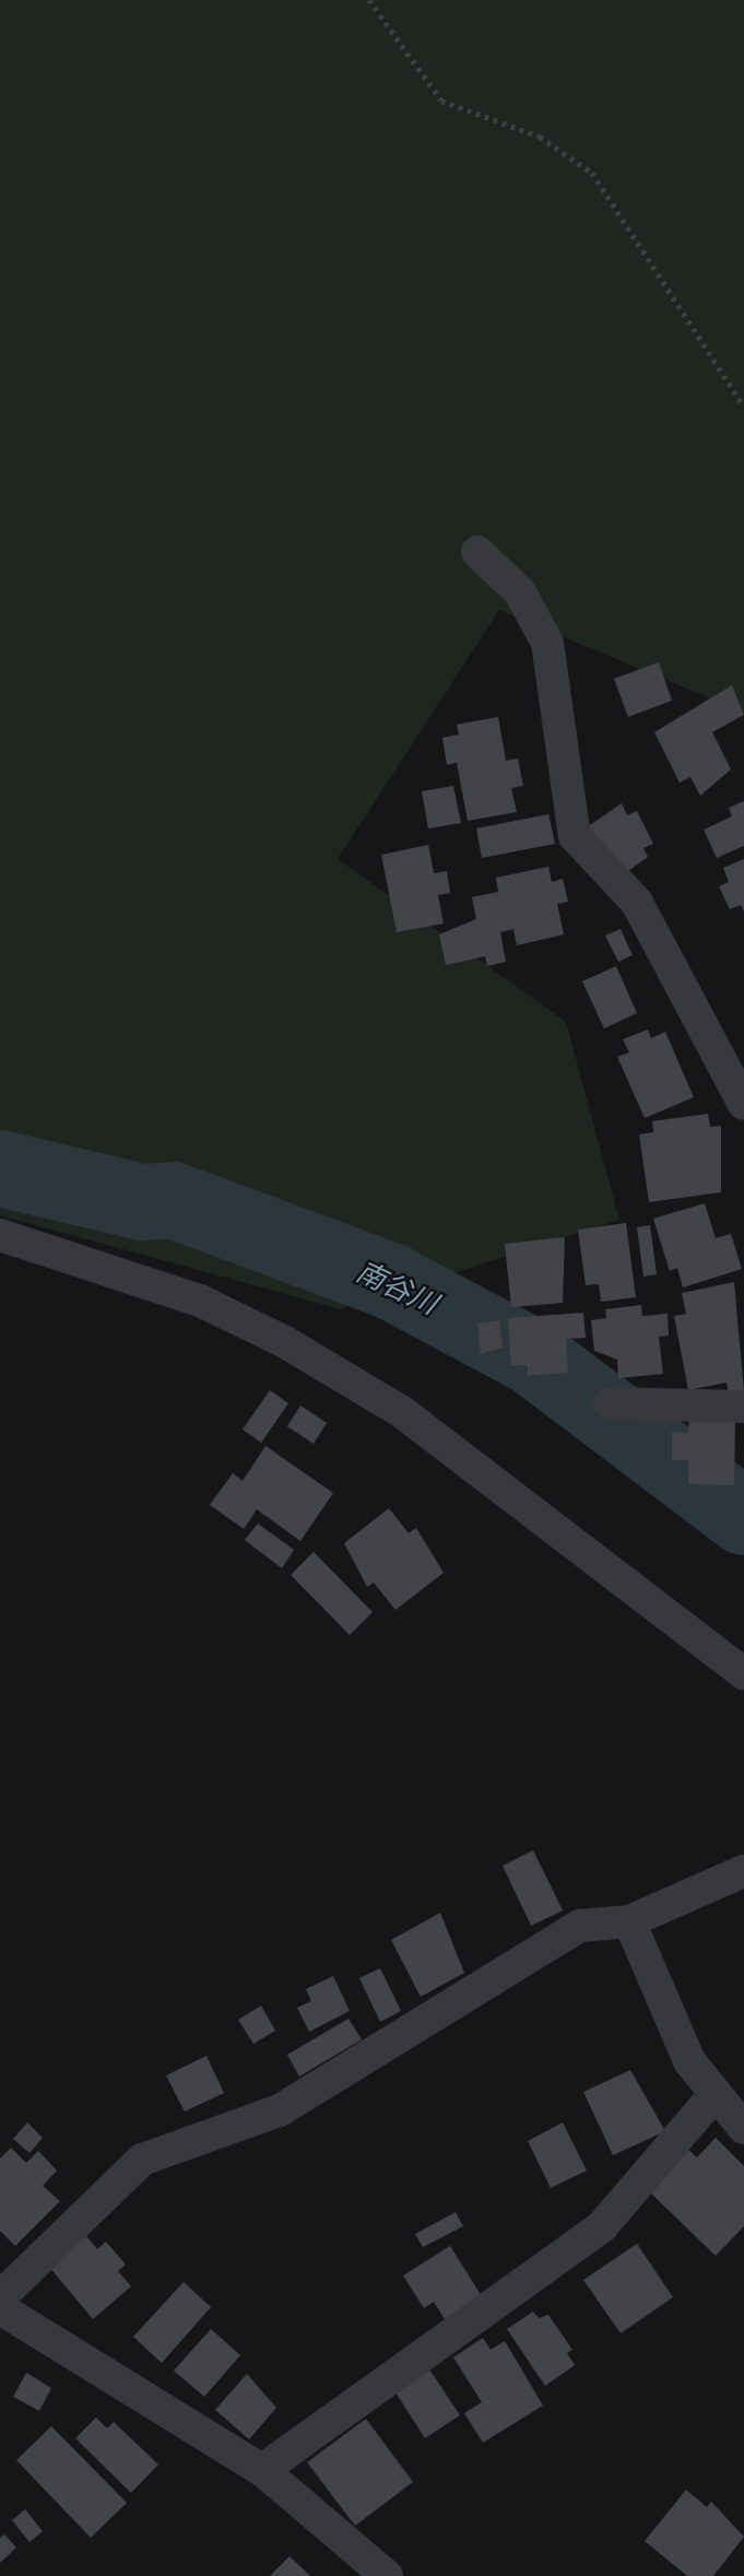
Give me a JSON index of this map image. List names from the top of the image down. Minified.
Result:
{"water":["南谷川"]}
